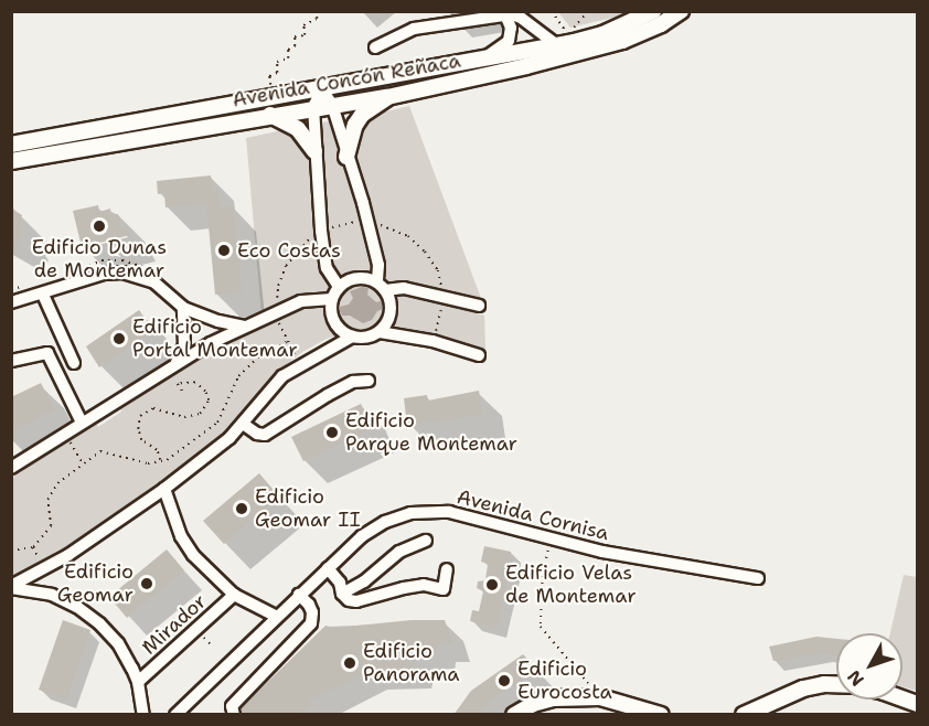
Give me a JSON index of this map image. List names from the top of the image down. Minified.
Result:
{"streets":{"main road":["Avenida Concón Reñaca"],"street":["Avenida Cornisa","Mirador"]},"places":["Edificio Dunas de Montemar","Eco Costas","Edificio Portal Montemar","Edificio Parque Montemar","Edificio Geomar II","Edificio Geomar","Edificio Velas de Montemar","Edificio Panorama","Edificio Eurocosta"],"north":"bottom left"}
